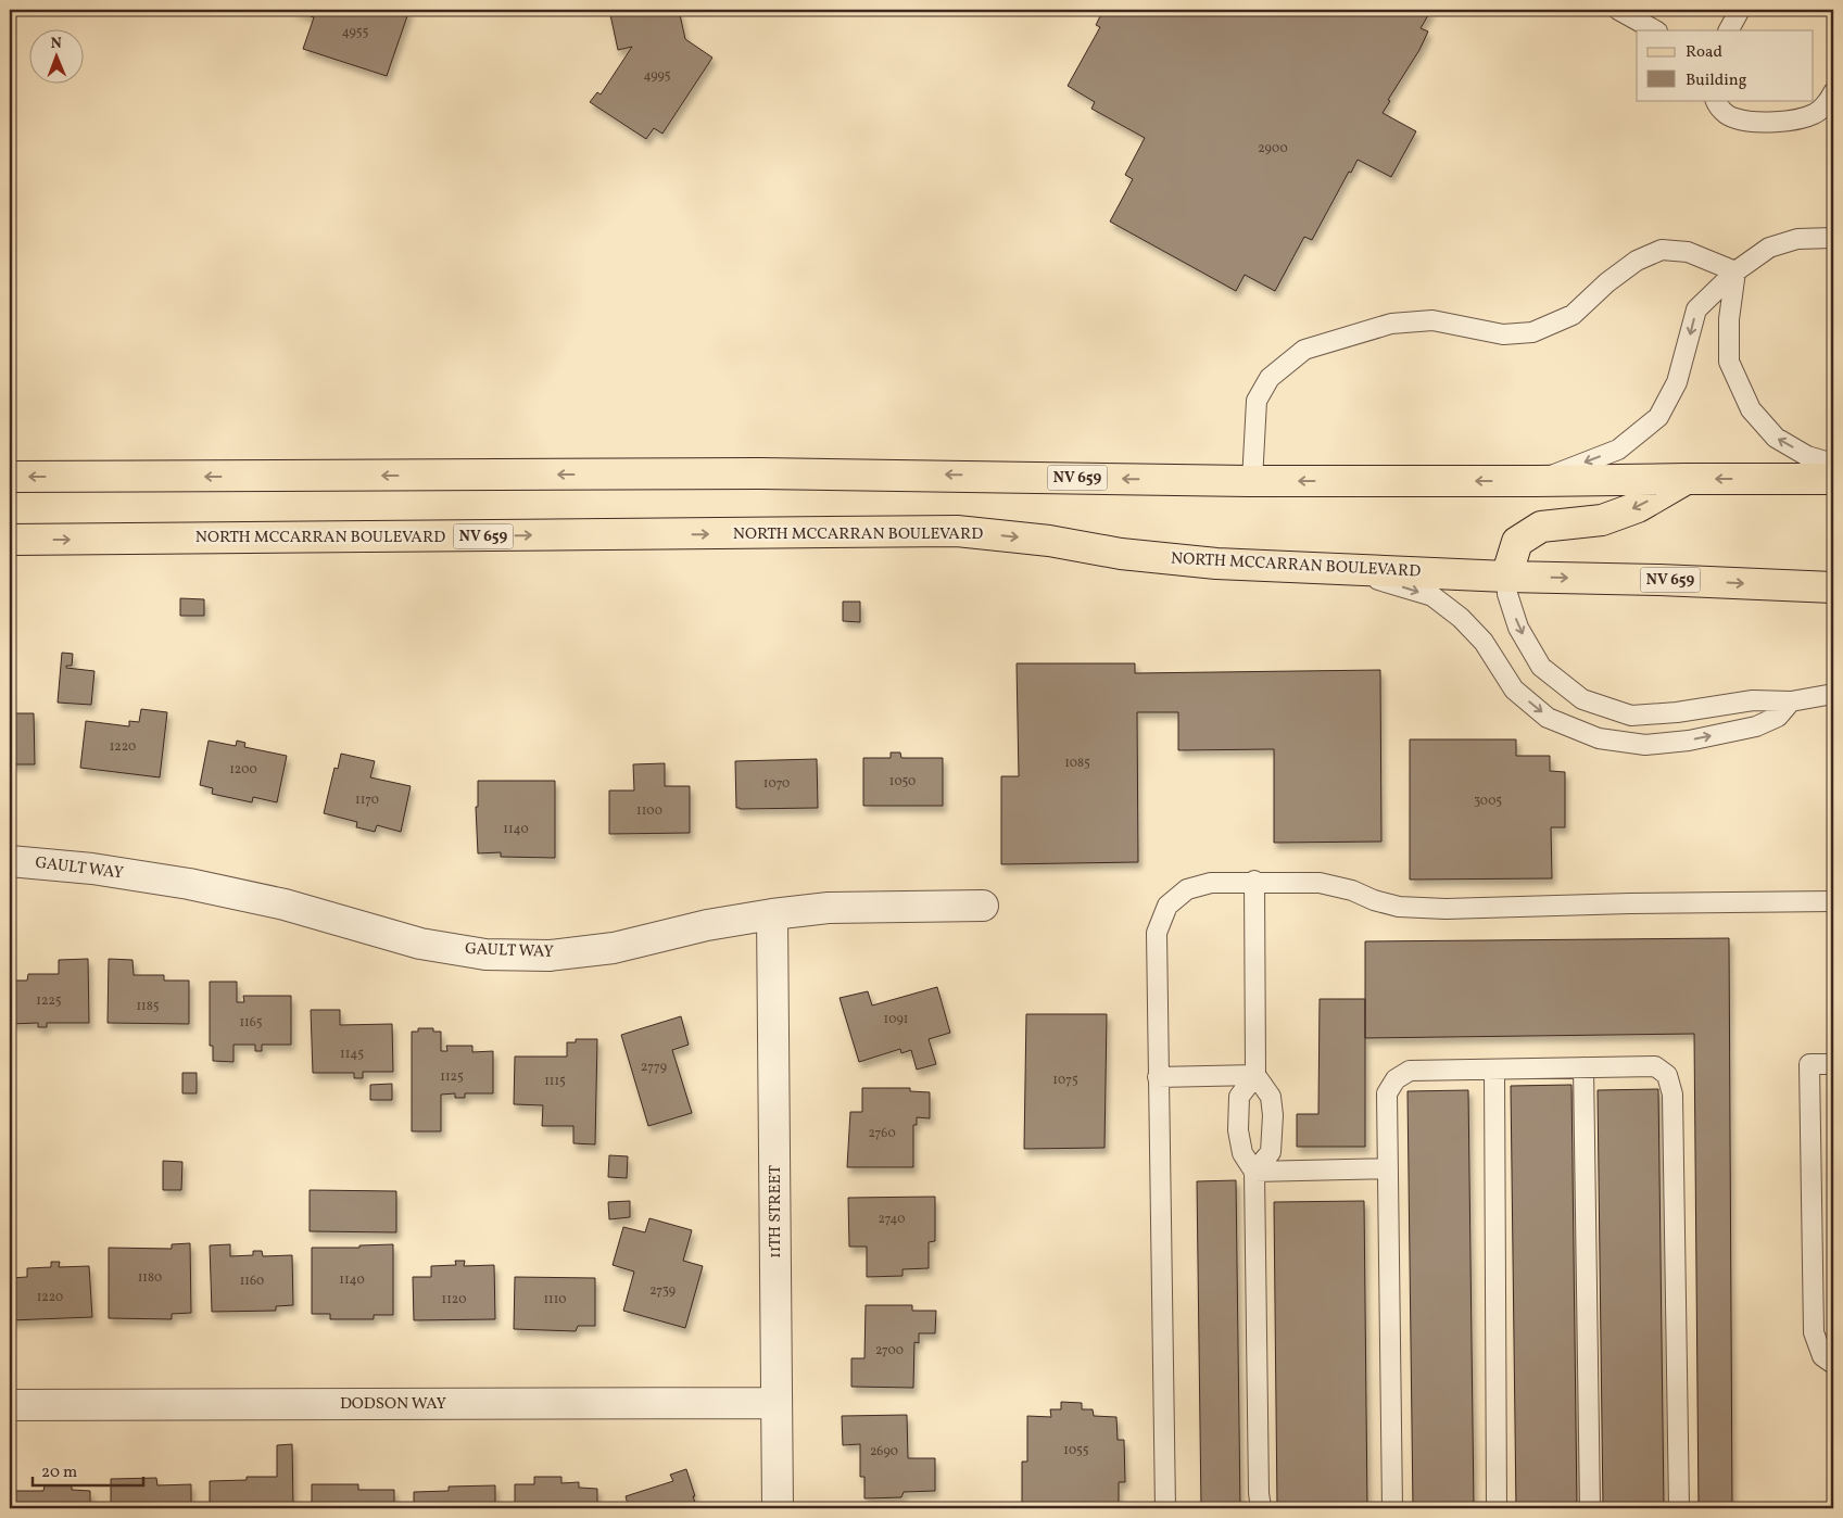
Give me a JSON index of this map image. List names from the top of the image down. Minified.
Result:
{"streets":{"main road":["NV 659","NORTH MCCARRAN BOULEVARD"],"street":["GAULT WAY","11TH STREET","DODSON WAY"]},"crossings":[["GAULT WAY","11TH STREET"],["11TH STREET","DODSON WAY"]],"house_numbers":["4955","4995","2900","1220","1085","1200","1050","1070","1170","3005","1100","1140","1225","1185","1091","1165","1145","2779","1125","1075","1115","2760","2740","1180","1140","1160","2739","1220","1120","1110","2700","1055","2690"],"legend":["Road","Building"],"scale_bar":"20 m","north":"top"}
